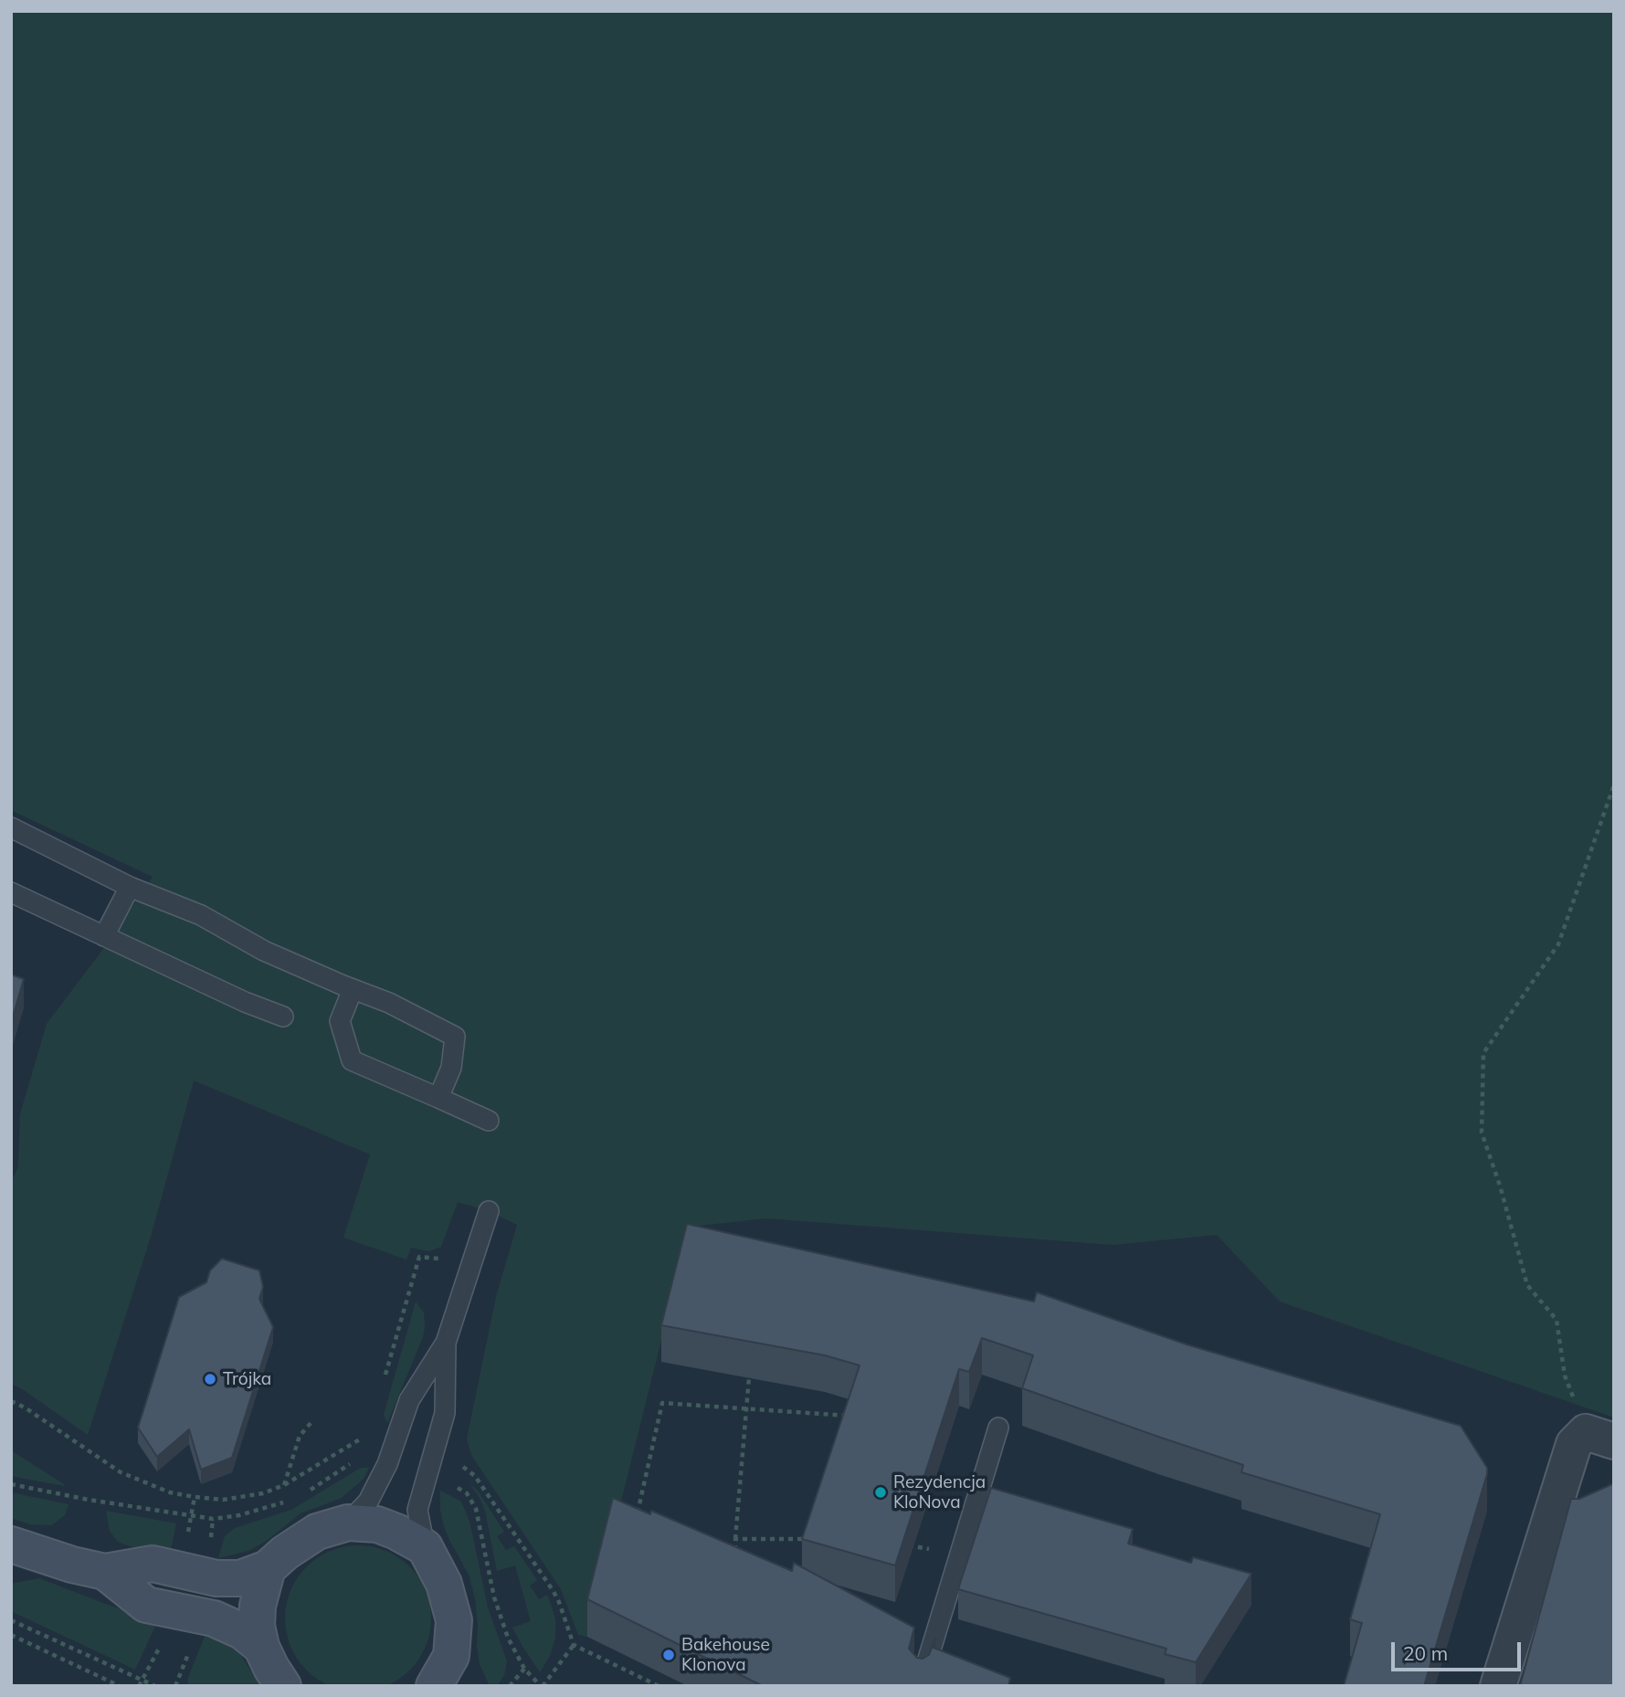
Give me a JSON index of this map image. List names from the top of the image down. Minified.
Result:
{"places":["Trójka","Rezydencja KloNova","Bakehouse Klonova"],"scale_bar":"20 m"}
